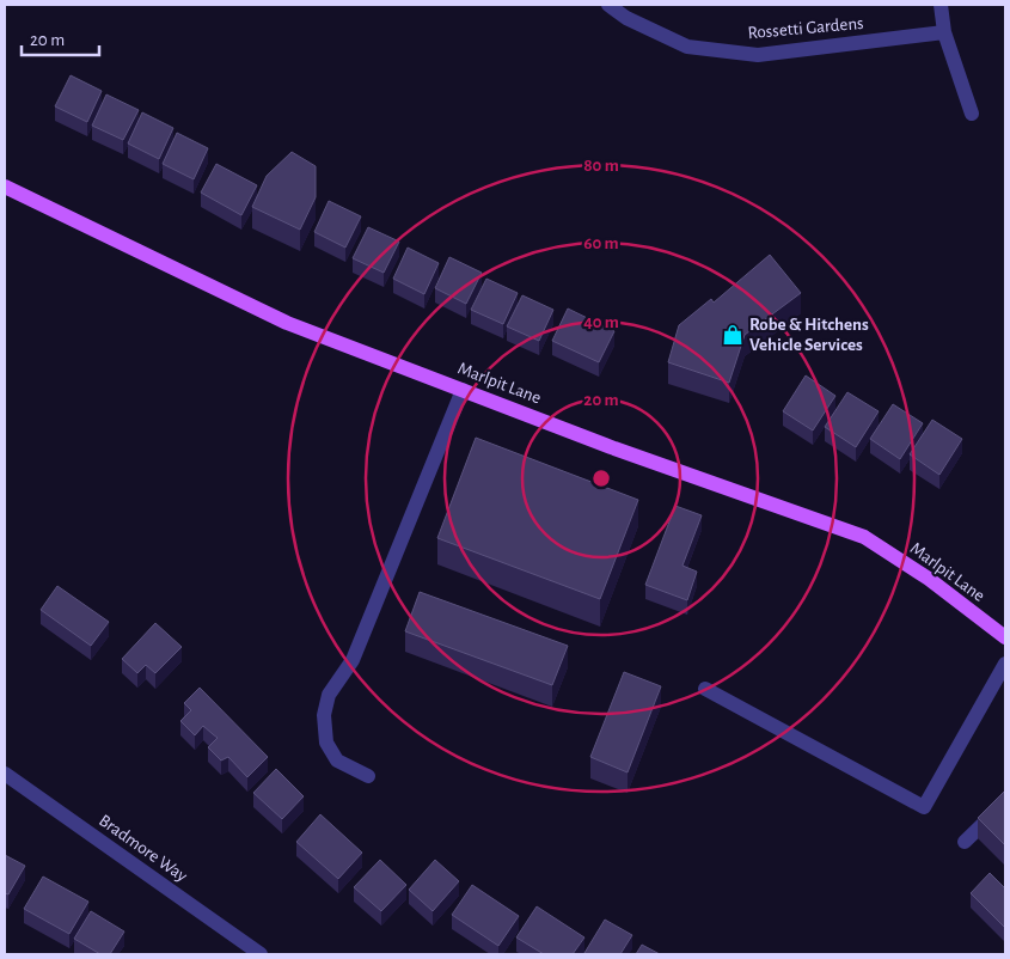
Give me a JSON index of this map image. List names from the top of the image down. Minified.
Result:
{"streets":{"main road":["Marlpit Lane"],"street":["Rossetti Gardens","Bradmore Way"]},"places":{"shop":["Robe & Hitchens Vehicle Services"]},"scale_bar":"20 m","rings":["80 m","60 m","40 m","20 m"]}
